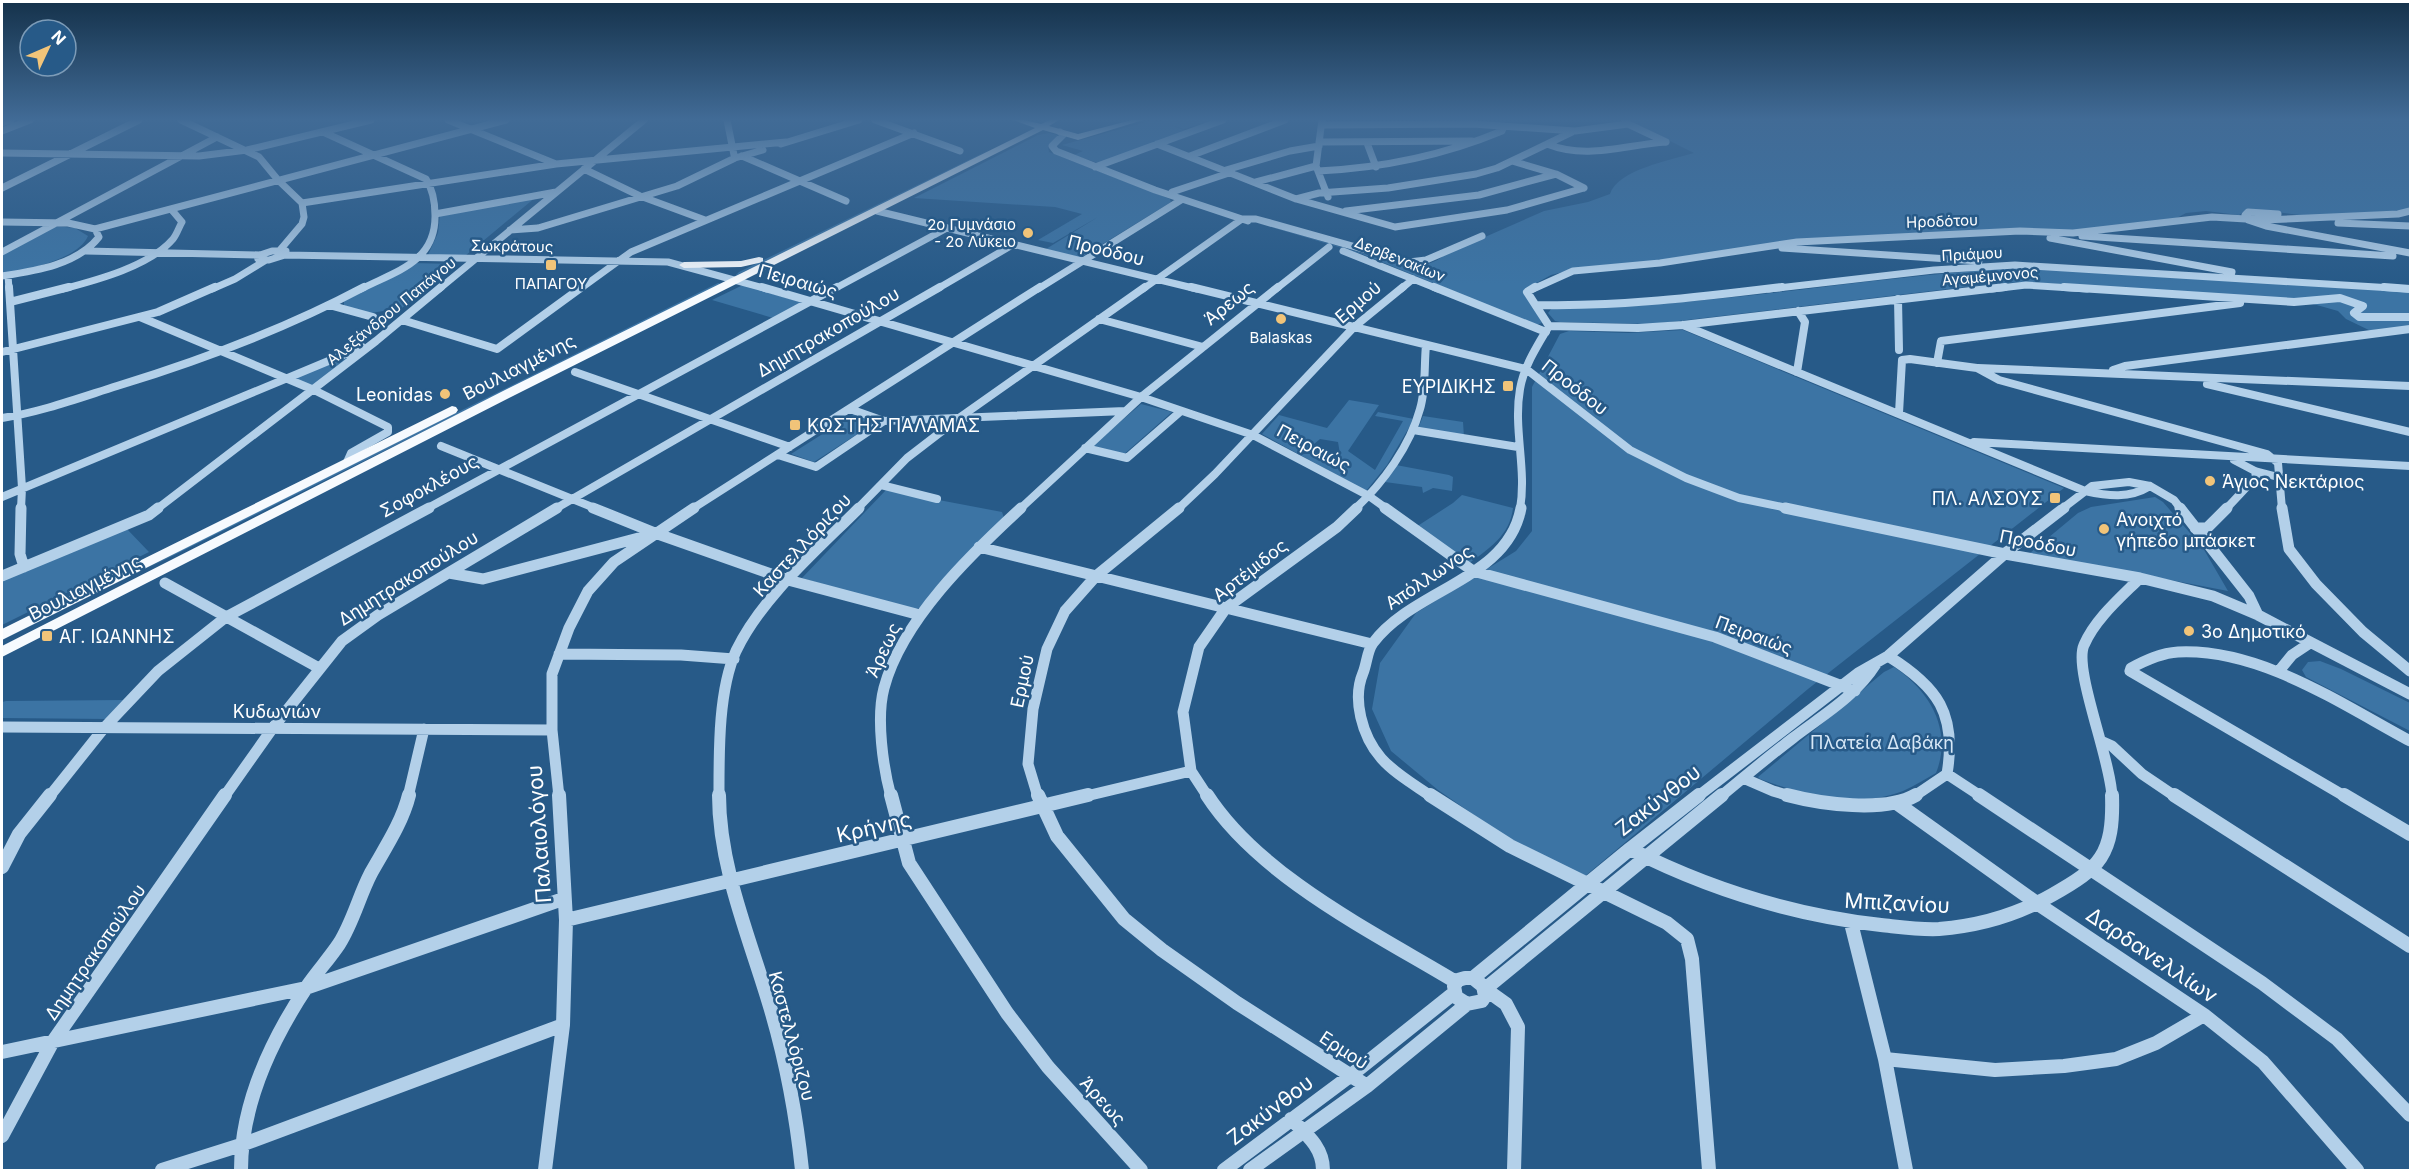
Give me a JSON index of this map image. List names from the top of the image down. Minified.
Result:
{"streets":{"main road":["Βουλιαγμένης"],"street":["Ηροδότου","Σωκράτους","Προόδου","Πριάμου","Δερβενακίων","Αγαμέμνονος","Πειραιώς","Ερμού","Άρεως","Αλεξάνδρου Παπάγου","Δημητρακοπούλου","Σοφοκλέους","Καστελλόριζου","Αρτέμιδος","Απόλλωνος","Κυδωνιών","Ζακύνθου","Κρήνης","Παλαιολόγου","Μπιζανίου","Δαρδανελλίων"]},"crossings":[["Ηροδότου","Πριάμου"],["Σωκράτους","Πειραιώς"],["Σωκράτους","Αλεξάνδρου Παπάγου"],["Σωκράτους","Βουλιαγμένης"],["Προόδου","Ερμού"],["Προόδου","Άρεως"],["Προόδου","Δημητρακοπούλου"],["Προόδου","Βουλιαγμένης"],["Προόδου","Σοφοκλέους"],["Προόδου","Καστελλόριζου"],["Προόδου","Αρτέμιδος"],["Προόδου","Απόλλωνος"],["Προόδου","Ζακύνθου"],["Προόδου","Παλαιολόγου"],["Δερβενακίων","Αγαμέμνονος"],["Δερβενακίων","Ερμού"],["Δερβενακίων","Άρεως"],["Δερβενακίων","Καστελλόριζου"],["Δερβενακίων","Απόλλωνος"],["Δερβενακίων","Παλαιολόγου"],["Αγαμέμνονος","Απόλλωνος"],["Πειραιώς","Ερμού"],["Πειραιώς","Άρεως"],["Πειραιώς","Δημητρακοπούλου"],["Πειραιώς","Βουλιαγμένης"],["Πειραιώς","Σοφοκλέους"],["Πειραιώς","Καστελλόριζου"],["Πειραιώς","Αρτέμιδος"],["Πειραιώς","Απόλλωνος"],["Πειραιώς","Ζακύνθου"],["Πειραιώς","Παλαιολόγου"],["Ερμού","Ζακύνθου"],["Ερμού","Κρήνης"],["Άρεως","Κρήνης"],["Δημητρακοπούλου","Κυδωνιών"],["Σοφοκλέους","Κυδωνιών"],["Καστελλόριζου","Κρήνης"],["Αρτέμιδος","Ζακύνθου"],["Αρτέμιδος","Κρήνης"],["Απόλλωνος","Ζακύνθου"],["Κυδωνιών","Παλαιολόγου"],["Ζακύνθου","Μπιζανίου"],["Κρήνης","Παλαιολόγου"],["Μπιζανίου","Δαρδανελλίων"]],"parks":["Πλατεία Δαβάκη"],"places":{"other":["2ο Γυμνάσιο - 2ο Λύκειο","Balaskas","Leonidas","Άγιος Νεκτάριος","Ανοιχτό γήπεδο μπάσκετ","3ο Δημοτικό"],"transit":["ΠΑΠΑΓΟΥ","ΕΥΡΙΔΙΚΗΣ","ΚΩΣΤΗΣ ΠΑΛΑΜΑΣ","ΠΛ. ΑΛΣΟΥΣ","ΑΓ. ΙΩΑΝΝΗΣ"]},"north":"top right"}
